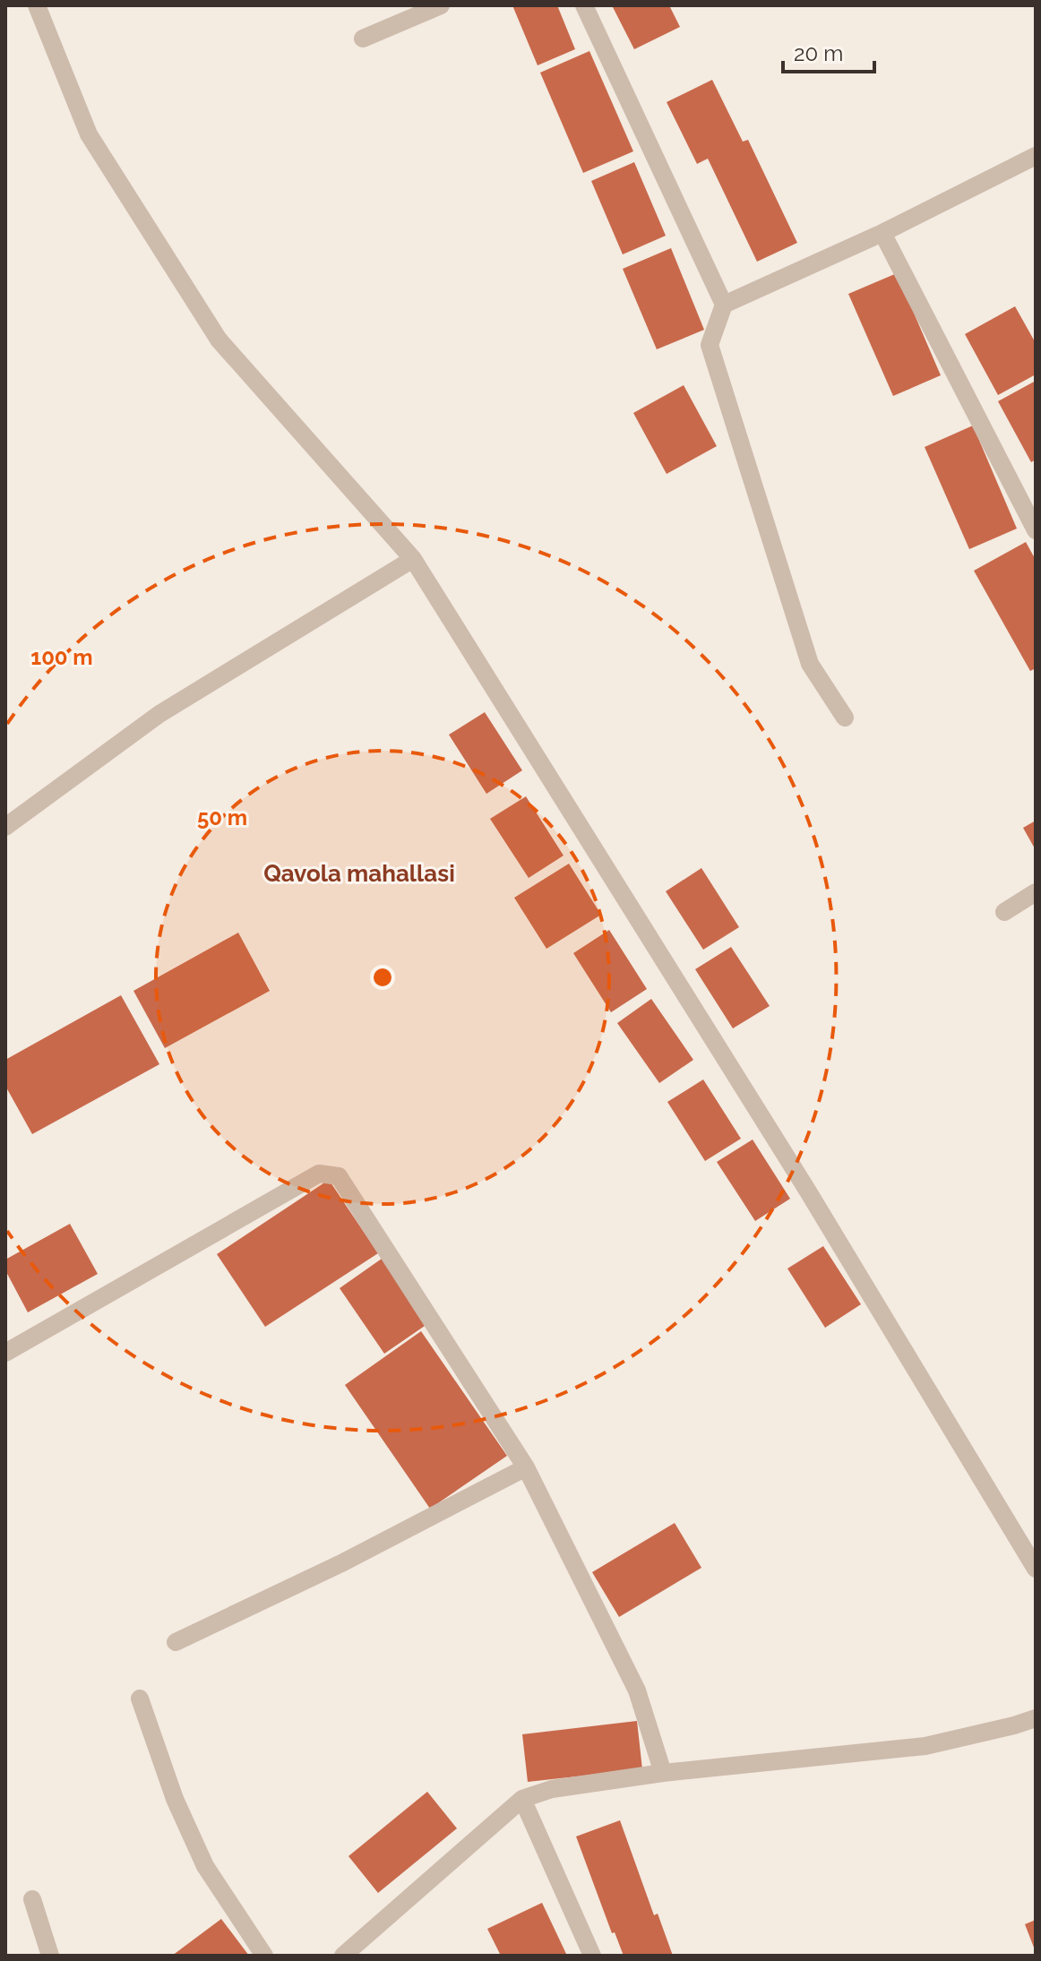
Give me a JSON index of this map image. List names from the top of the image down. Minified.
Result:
{"districts":["Qavola mahallasi"],"scale_bar":"20 m","rings":["100 m","50 m"]}
